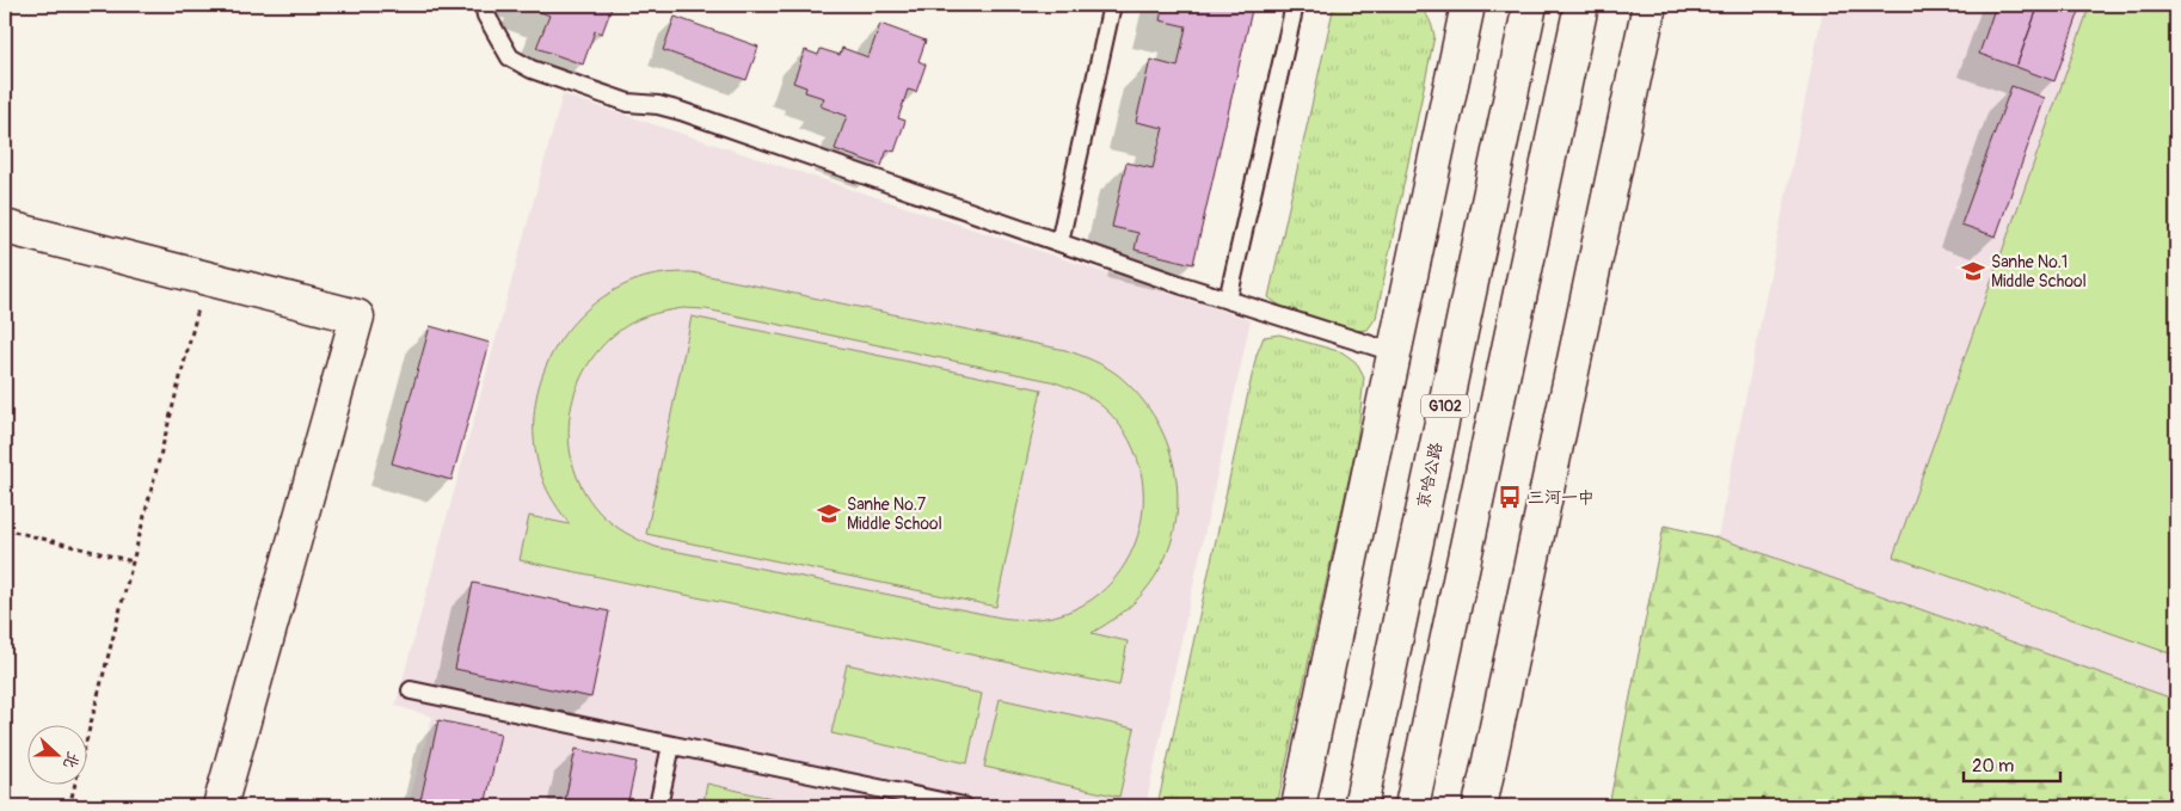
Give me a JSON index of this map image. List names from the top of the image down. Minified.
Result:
{"streets":{"main road":["G102","京哈公路"]},"places":{"school or university":["Sanhe No.1 Middle School","Sanhe No.7 Middle School"],"bus stop":["三河一中"]},"scale_bar":"20 m","north":"right"}
